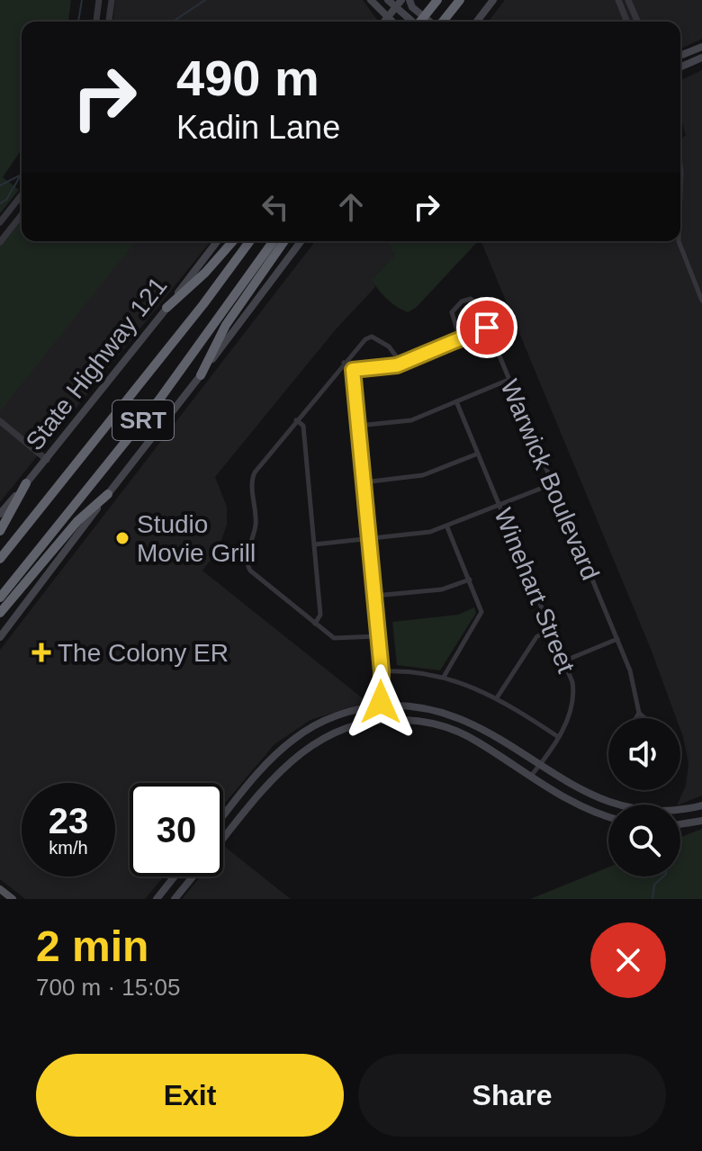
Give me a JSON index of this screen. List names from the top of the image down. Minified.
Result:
{"streets":{"highway":["SRT"],"main road":["State Highway 121"],"street":["Warwick Boulevard","Winehart Street"]},"places":{"other":["Studio Movie Grill"],"health":["The Colony ER"]},"page":{"turn":["490 m","Kadin Lane"],"speed":"23 km/h","limit":"30","heading":["2 min","700 m · 15:05"],"buttons":["Exit","Share"]}}
